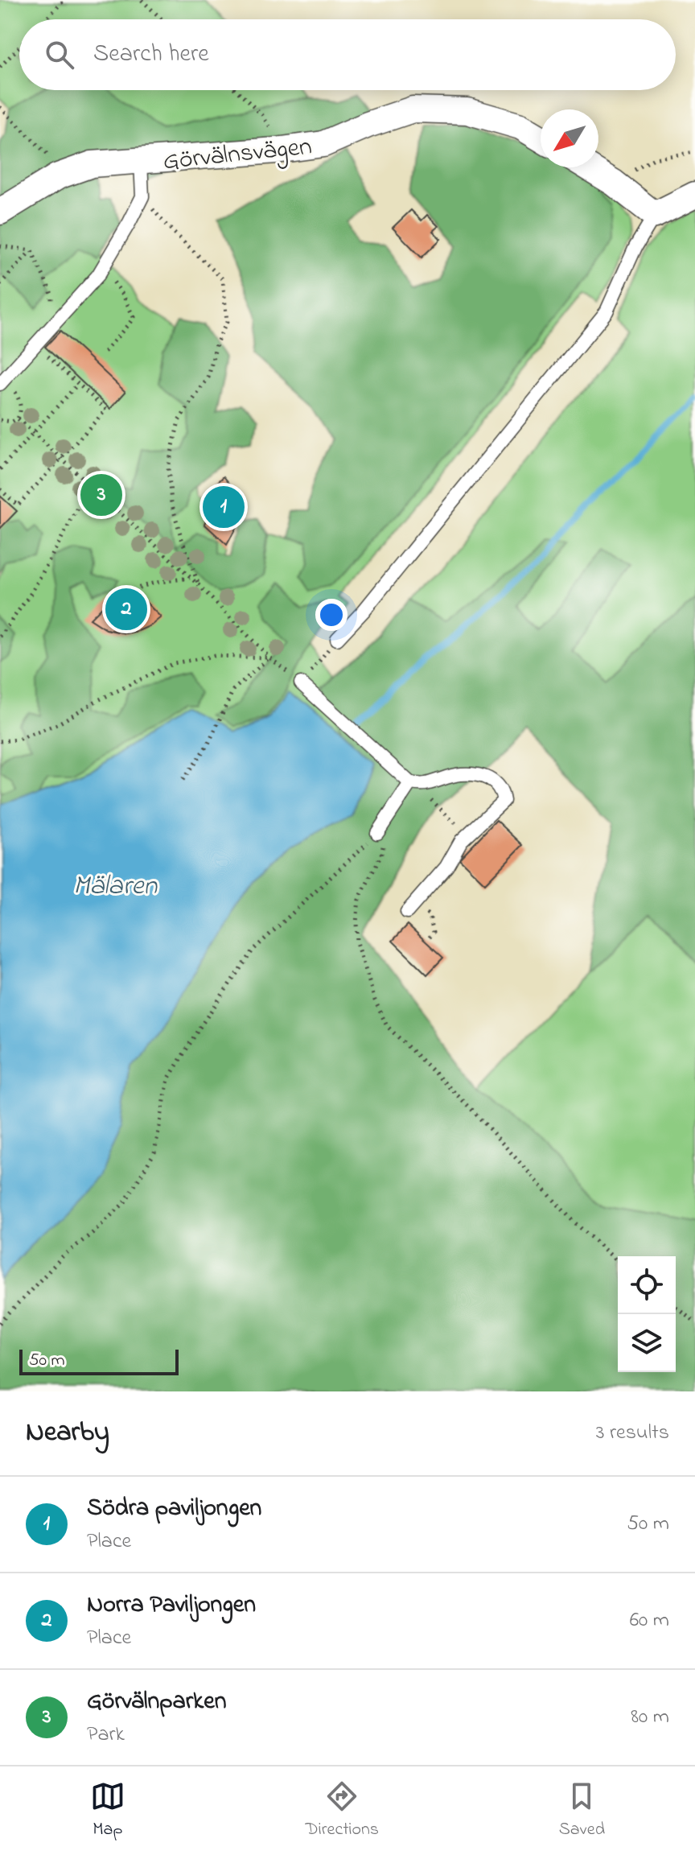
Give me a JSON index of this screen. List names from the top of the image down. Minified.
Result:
{"streets":{"street":["Görvälnsvägen"]},"water":["Mälaren"],"scale_bar":"50 m","north":"bottom left","page":{"search":"Search here","pins":["3","1","2"],"scale":"50 m","heading":["Nearby","3 results"],"list":[{"mark":"1","name":"Södra paviljongen","note":"Place","value":"50 m"},{"mark":"2","name":"Norra Paviljongen","note":"Place","value":"60 m"},{"mark":"3","name":"Görvälnparken","note":"Park","value":"80 m"}],"nav":["Map","Directions","Saved"]}}
